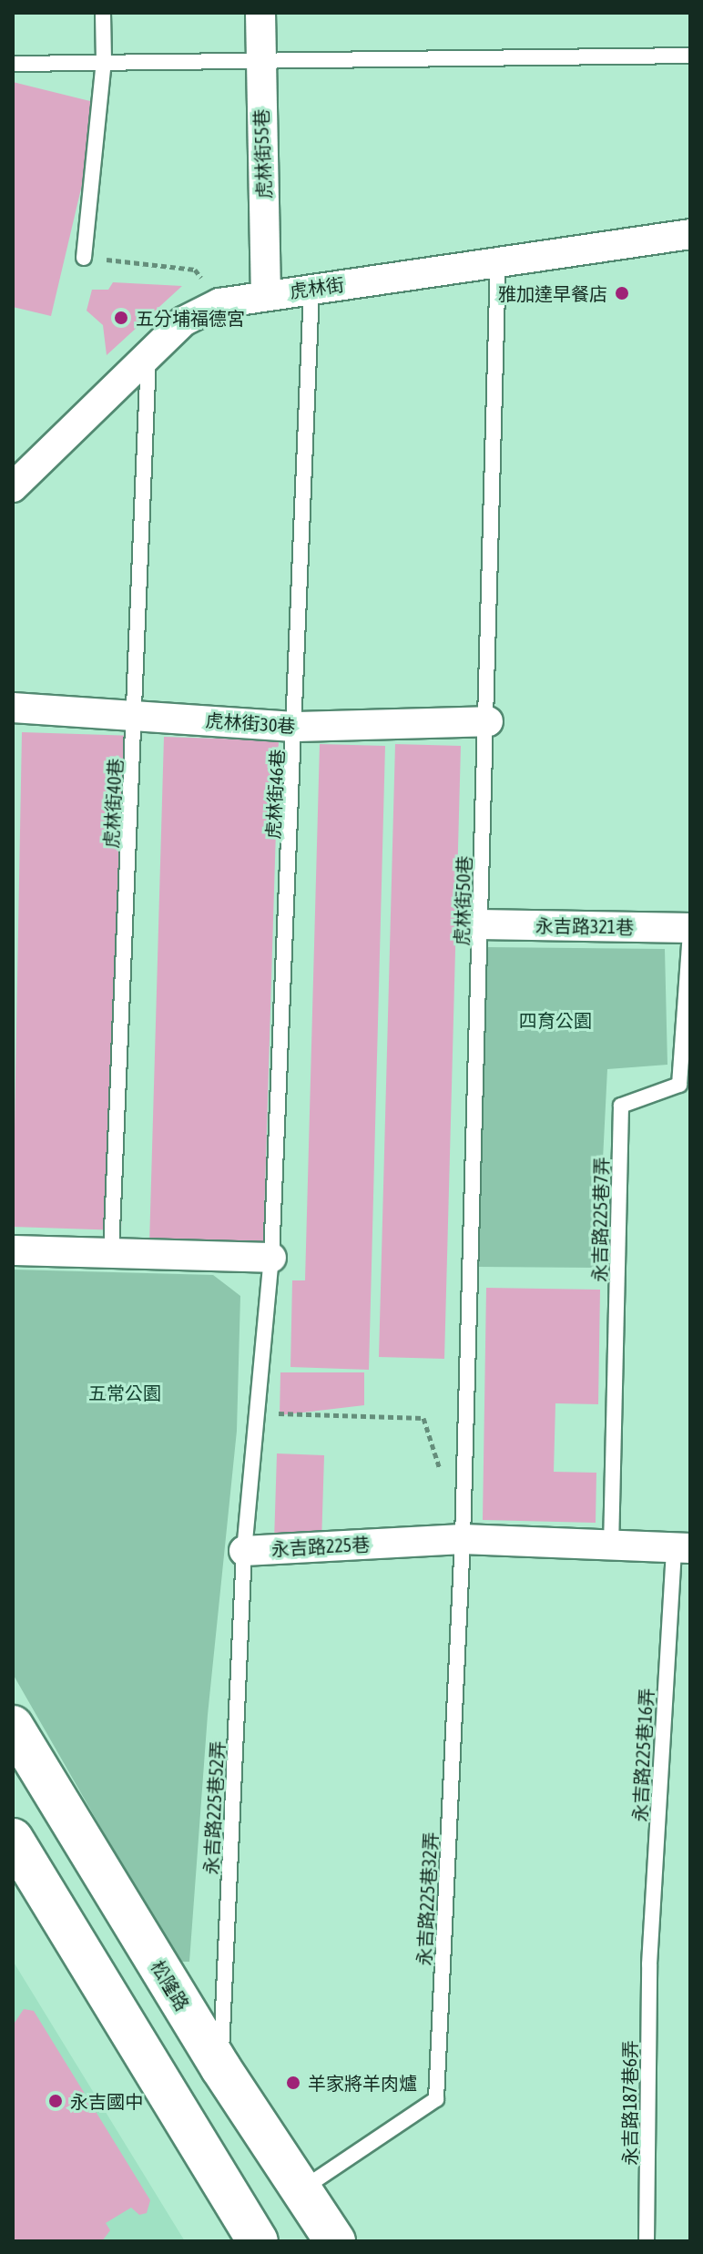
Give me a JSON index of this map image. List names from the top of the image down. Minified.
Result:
{"streets":{"street":["虎林街55巷","虎林街","虎林街30巷","永吉路321巷","永吉路225巷","松隆路"],"lane":["虎林街46巷","虎林街40巷","虎林街50巷","永吉路225巷7弄","永吉路225巷16弄","永吉路225巷52弄","永吉路225巷32弄","永吉路187巷6弄"]},"crossings":[["虎林街55巷","虎林街"],["虎林街","虎林街46巷"],["虎林街","虎林街40巷"],["虎林街","虎林街50巷"],["虎林街30巷","虎林街46巷"],["虎林街30巷","虎林街40巷"],["虎林街30巷","虎林街50巷"],["虎林街46巷","永吉路225巷"],["虎林街50巷","永吉路321巷"],["虎林街50巷","永吉路225巷"],["虎林街50巷","永吉路225巷32弄"],["永吉路321巷","永吉路225巷7弄"],["永吉路225巷7弄","永吉路225巷"],["永吉路225巷","永吉路225巷16弄"],["永吉路225巷","永吉路225巷52弄"],["永吉路225巷","永吉路225巷32弄"],["永吉路225巷16弄","永吉路187巷6弄"],["永吉路225巷52弄","松隆路"],["永吉路225巷32弄","松隆路"]],"parks":["四育公園","五常公園"],"places":["雅加達早餐店","五分埔福德宮","羊家將羊肉爐","永吉國中"]}
